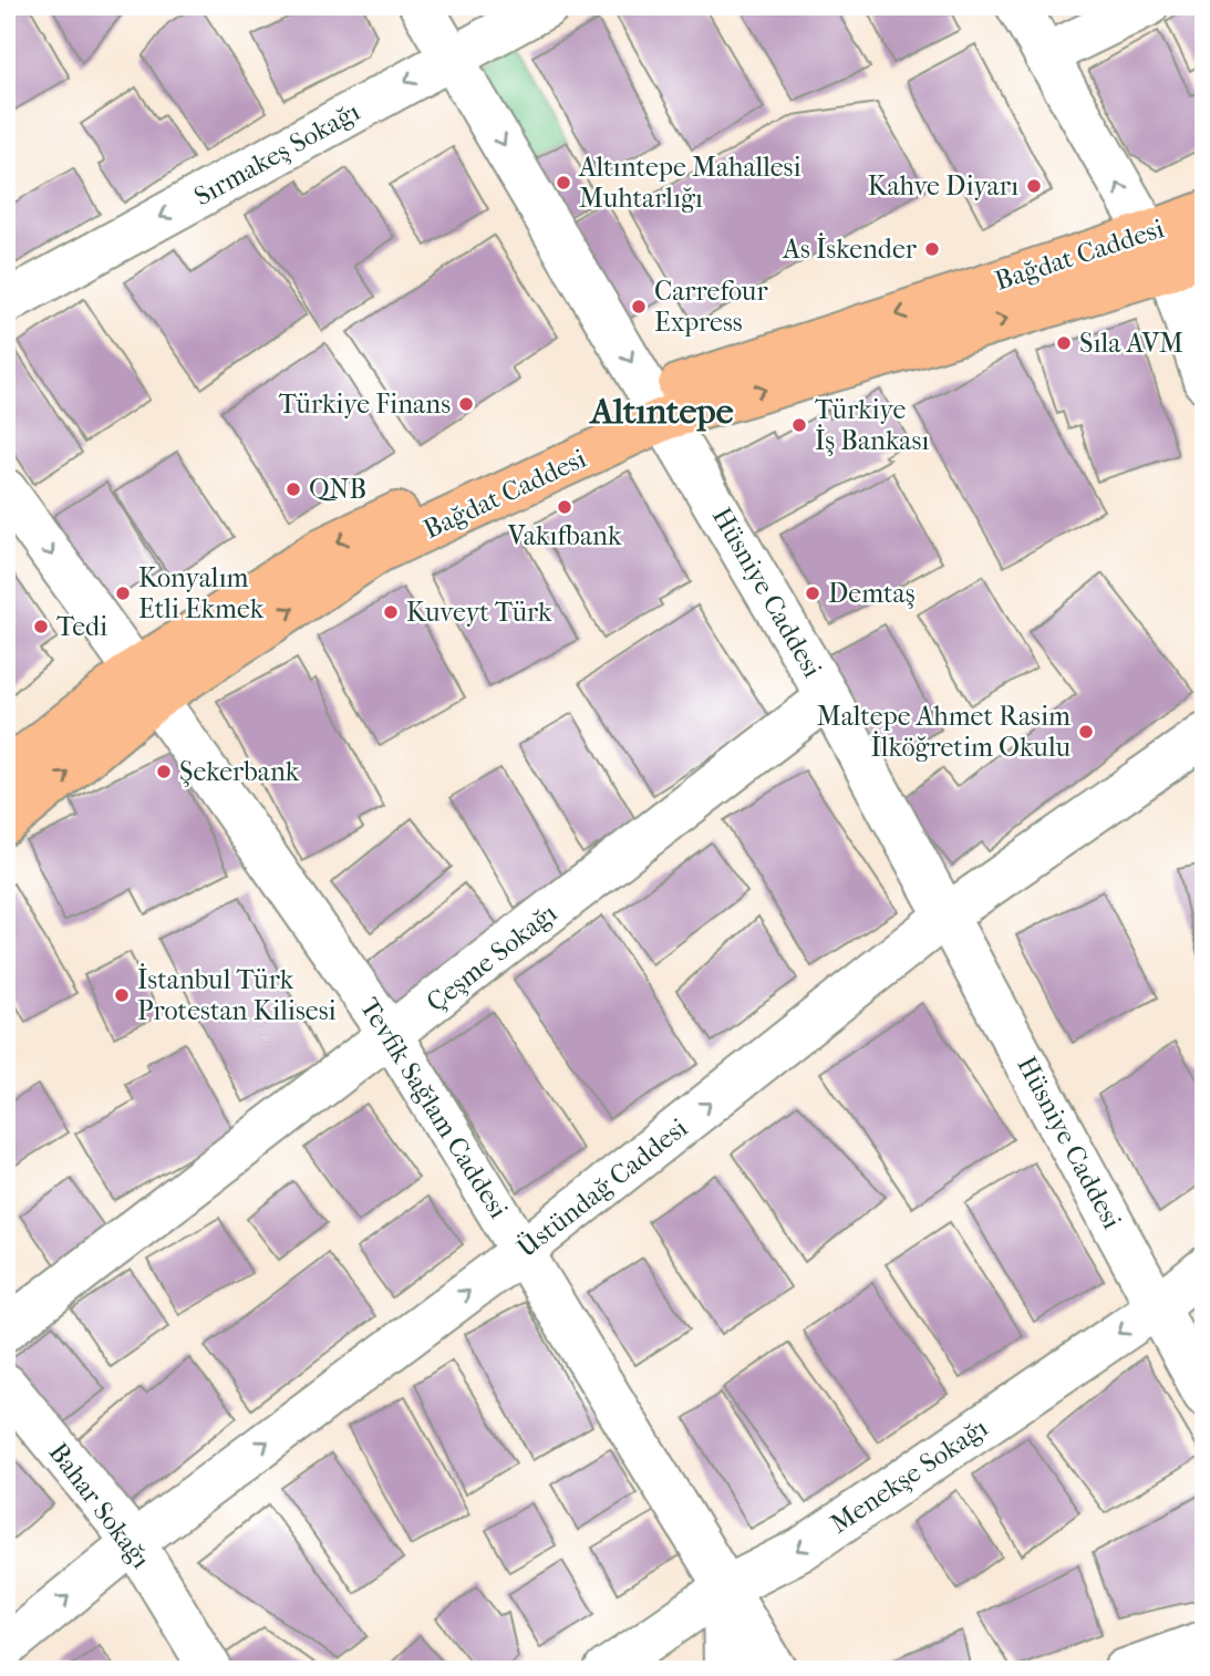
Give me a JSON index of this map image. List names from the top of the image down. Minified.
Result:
{"streets":{"main road":["Bağdat Caddesi"],"street":["Sırmakeş Sokağı","Hüsniye Caddesi","Çeşme Sokağı","Tevfik Sağlam Caddesi","Üstündağ Caddesi","Menekşe Sokağı","Bahar Sokağı"]},"crossings":[["Sırmakeş Sokağı","Hüsniye Caddesi"],["Bağdat Caddesi","Hüsniye Caddesi"],["Bağdat Caddesi","Tevfik Sağlam Caddesi"],["Hüsniye Caddesi","Çeşme Sokağı"],["Hüsniye Caddesi","Üstündağ Caddesi"],["Hüsniye Caddesi","Menekşe Sokağı"],["Çeşme Sokağı","Tevfik Sağlam Caddesi"],["Tevfik Sağlam Caddesi","Üstündağ Caddesi"],["Tevfik Sağlam Caddesi","Menekşe Sokağı"],["Üstündağ Caddesi","Bahar Sokağı"]],"one_way":["Sırmakeş Sokağı","Üstündağ Caddesi","Menekşe Sokağı"],"districts":["Altıntepe"],"places":["Altıntepe Mahallesi Muhtarlığı","Kahve Diyarı","As İskender","Carrefour Express","Sıla AVM","Türkiye Finans","Türkiye İş Bankası","QNB","Vakıfbank","Konyalım Etli Ekmek","Demtaş","Kuveyt Türk","Tedi","Maltepe Ahmet Rasim İlköğretim Okulu","Şekerbank","İstanbul Türk Protestan Kilisesi"]}
